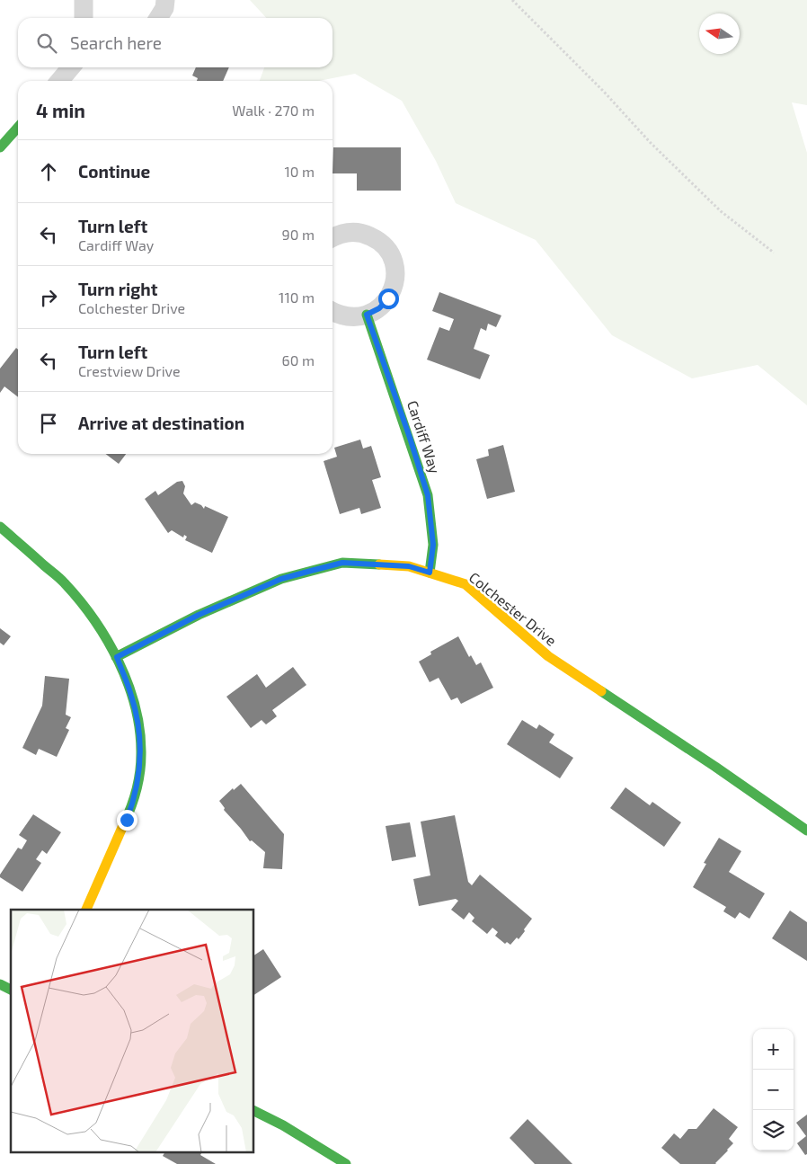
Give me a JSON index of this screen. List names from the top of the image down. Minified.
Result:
{"streets":{"street":["Cardiff Way","Colchester Drive"]},"crossings":[["Cardiff Way","Colchester Drive"]],"north":"left","page":{"search":"Search here","heading":["4 min","Walk · 270 m"],"list":[["Continue","10 m"],["Turn left","Cardiff Way","90 m"],["Turn right","Colchester Drive","110 m"],["Turn left","Crestview Drive","60 m"],"Arrive at destination"],"map_buttons":["+","−"]}}
